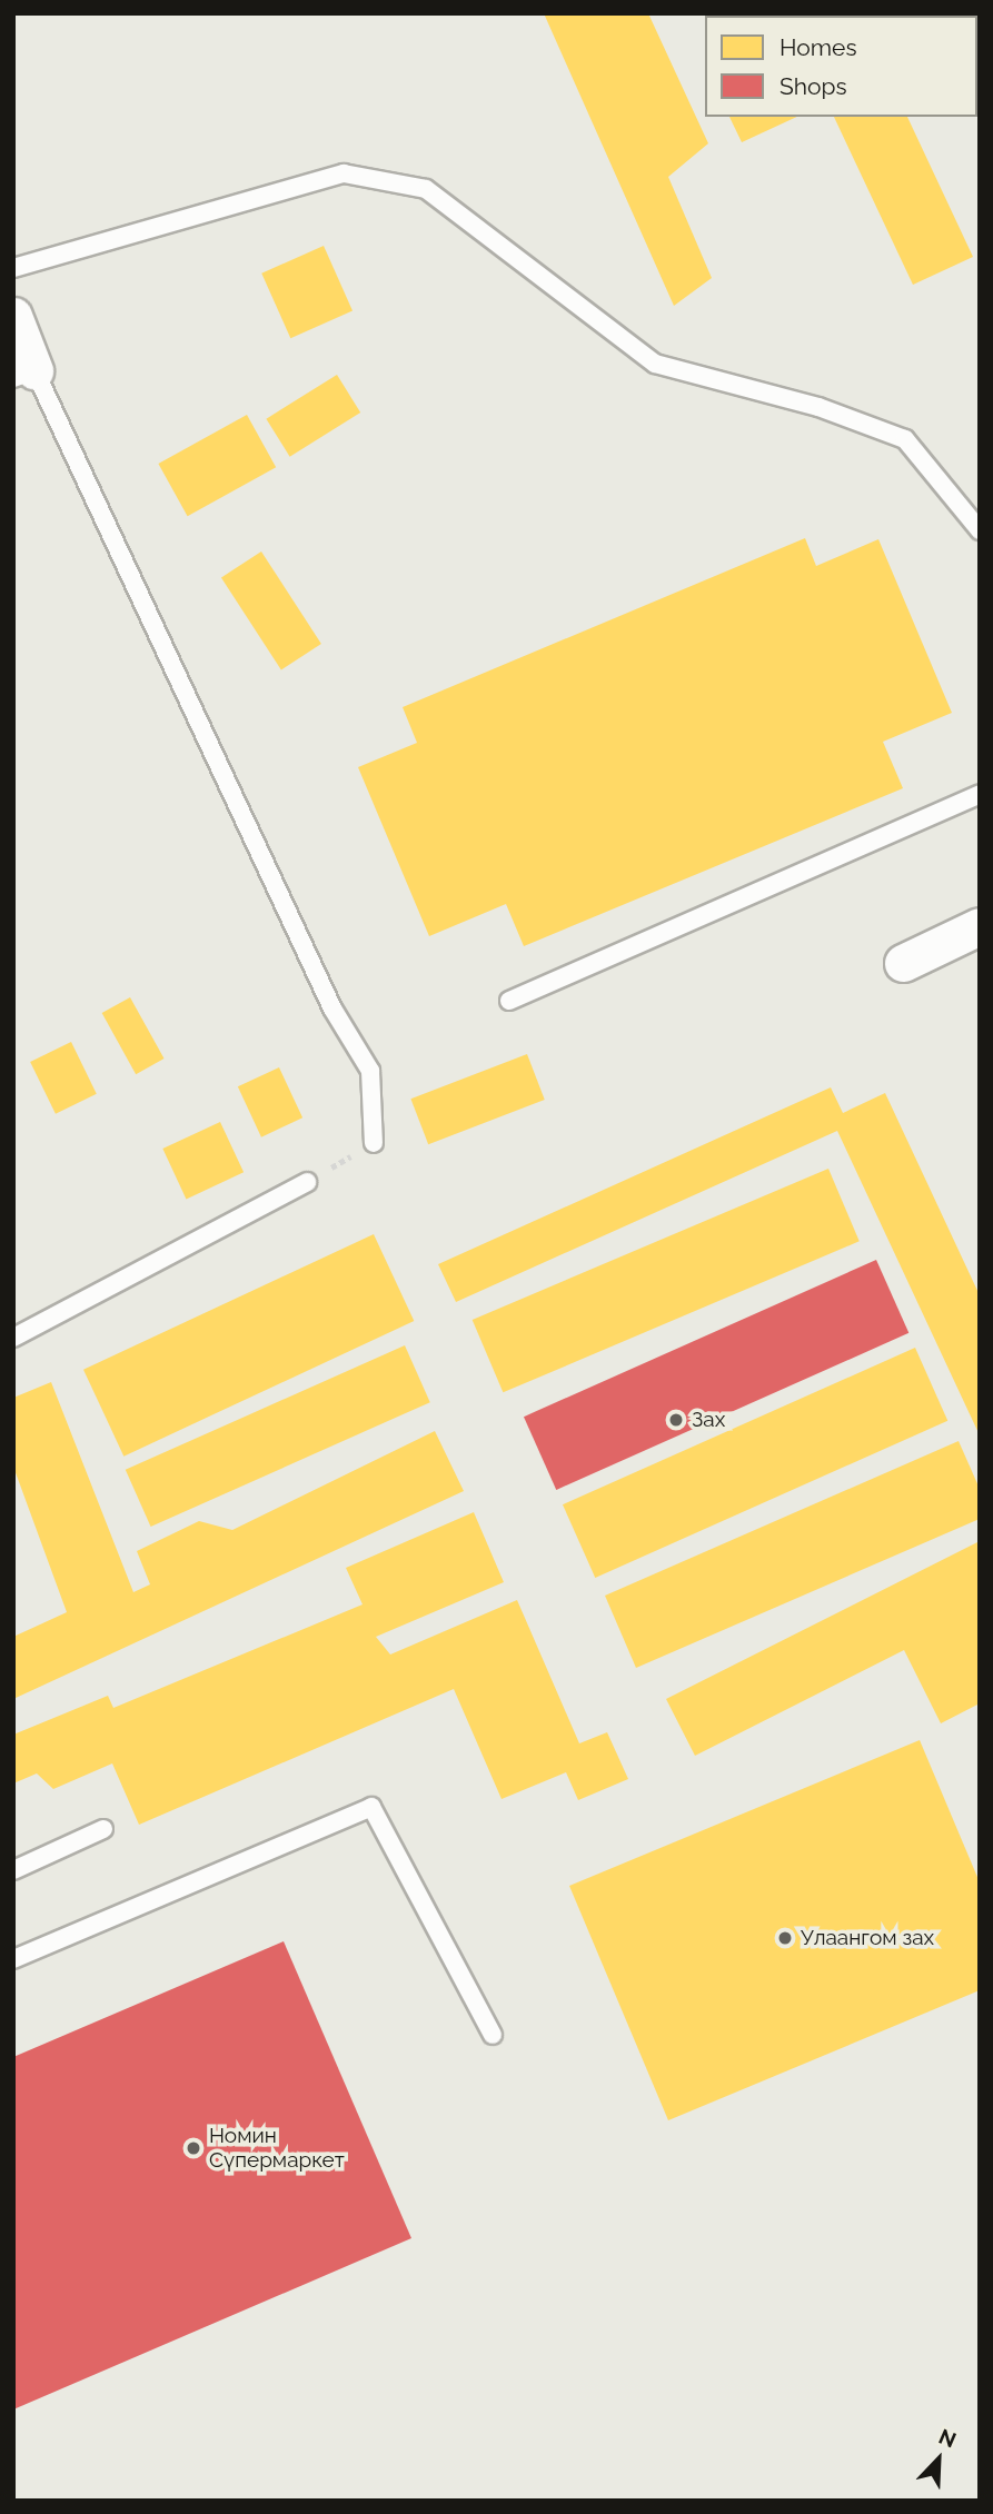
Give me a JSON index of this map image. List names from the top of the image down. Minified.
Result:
{"places":["Зах","Улаангом зах","Номин Сүпермаркет"],"legend":["Homes","Shops"],"north":"top right"}
